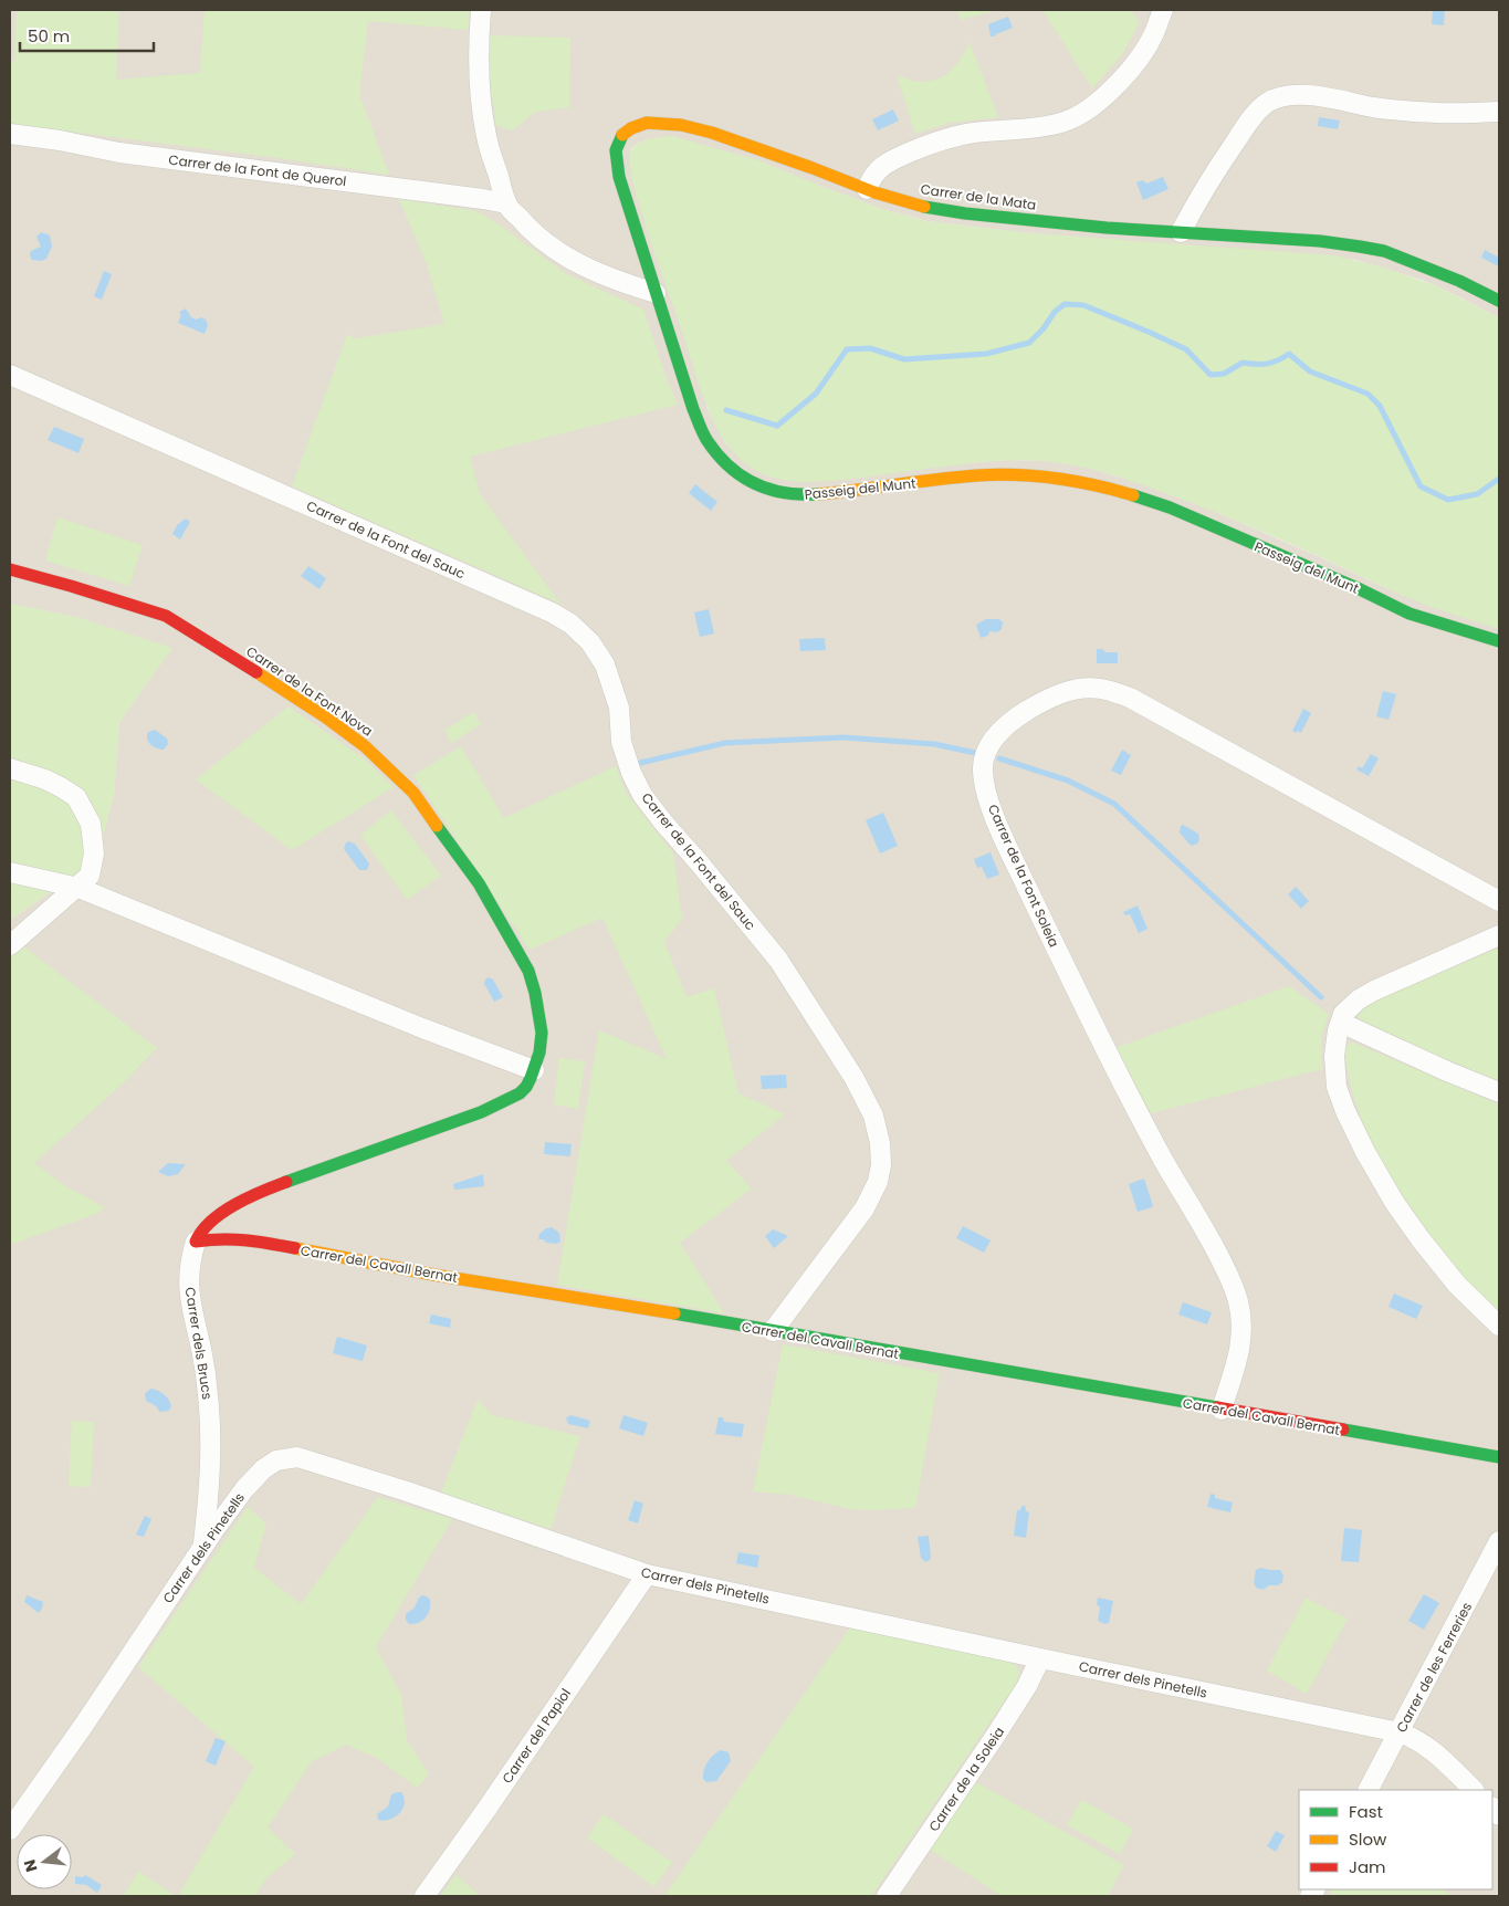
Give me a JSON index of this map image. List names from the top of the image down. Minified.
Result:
{"streets":{"street":["Carrer de la Font de Querol","Carrer de la Mata","Passeig del Munt","Carrer de la Font del Sauc","Carrer de la Font Nova","Carrer de la Font Soleia","Carrer del Cavall Bernat","Carrer dels Brucs","Carrer dels Pinetells","Carrer de les Ferreries","Carrer del Papiol","Carrer de la Soleia"]},"crossings":[["Carrer de la Mata","Passeig del Munt"],["Carrer de la Font del Sauc","Carrer del Cavall Bernat"],["Carrer de la Font Soleia","Carrer del Cavall Bernat"],["Carrer del Cavall Bernat","Carrer dels Brucs"],["Carrer dels Brucs","Carrer dels Pinetells"],["Carrer dels Pinetells","Carrer de les Ferreries"],["Carrer dels Pinetells","Carrer del Papiol"],["Carrer dels Pinetells","Carrer de la Soleia"]],"legend":["Fast","Slow","Jam"],"scale_bar":"50 m","north":"left"}
